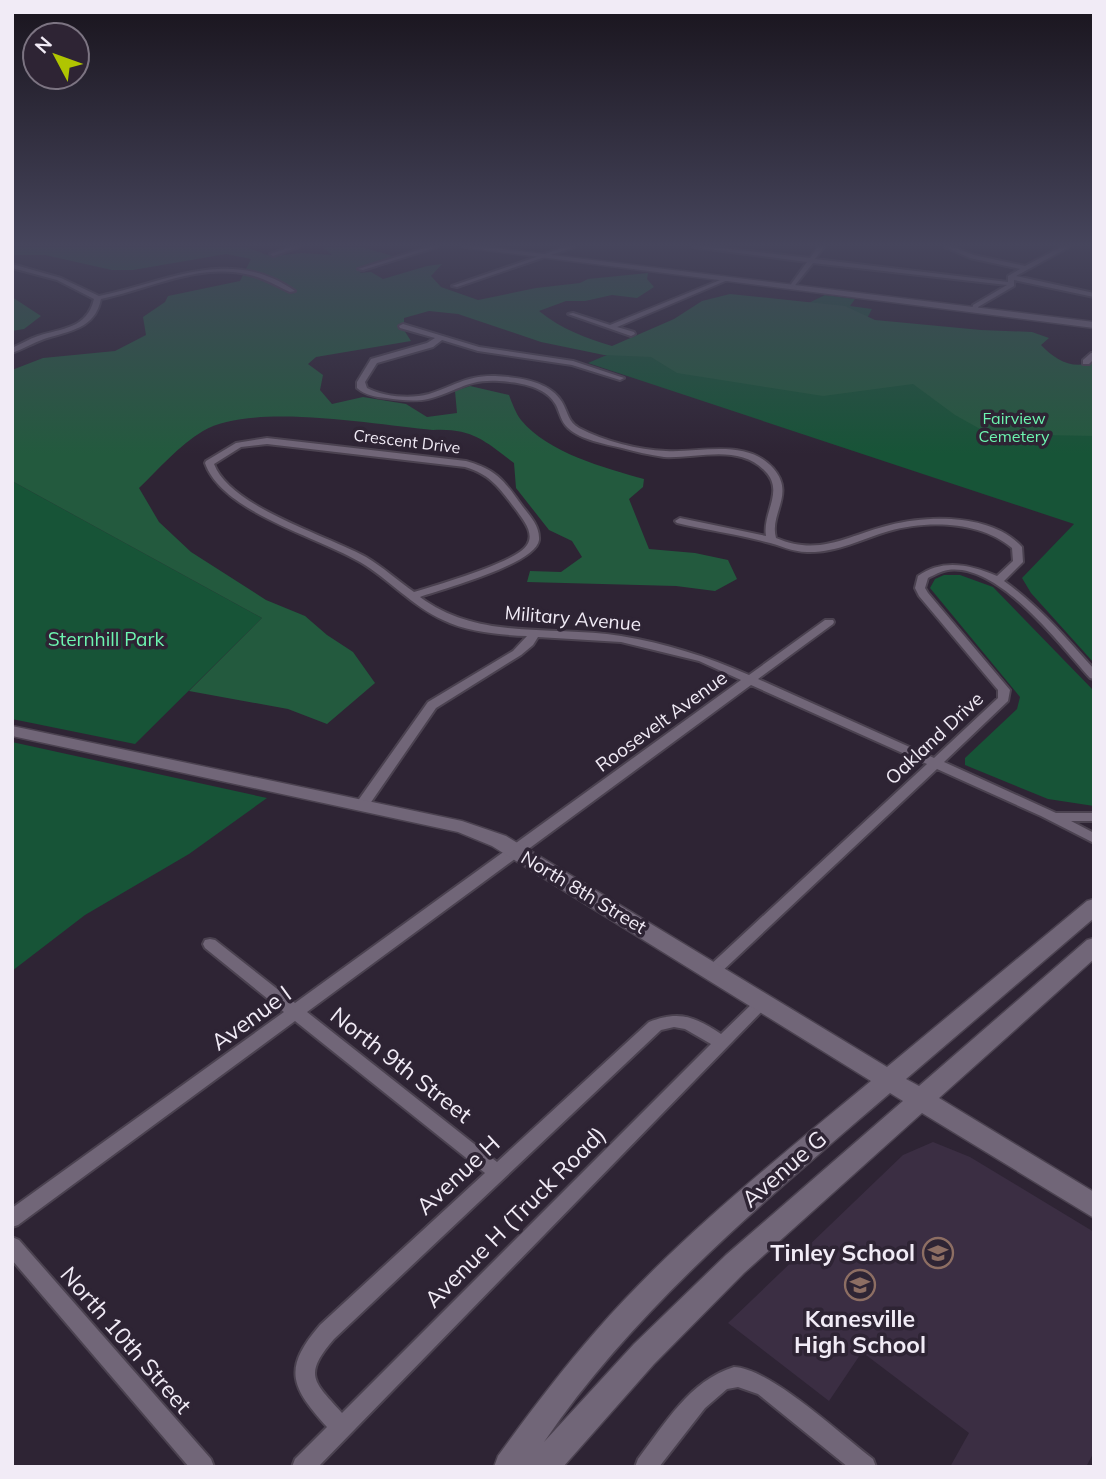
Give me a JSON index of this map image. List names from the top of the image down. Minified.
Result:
{"streets":{"street":["Crescent Drive","Military Avenue","Roosevelt Avenue","Oakland Drive","North 8th Street","Avenue I","North 9th Street","Avenue G","Avenue H","Avenue H (Truck Road)","North 10th Street"]},"crossings":[["Crescent Drive","Military Avenue"],["Military Avenue","Roosevelt Avenue"],["Military Avenue","Oakland Drive"],["Roosevelt Avenue","North 8th Street"],["Roosevelt Avenue","Avenue I"],["Oakland Drive","North 8th Street"],["North 8th Street","Avenue I"],["North 8th Street","Avenue G"],["North 8th Street","Avenue H (Truck Road)"],["Avenue I","North 9th Street"],["North 9th Street","Avenue H"],["Avenue H","Avenue H (Truck Road)"]],"parks":["Fairview Cemetery","Sternhill Park"],"places":{"school or university":["Tinley School","Kanesville High School"]},"north":"top left"}
